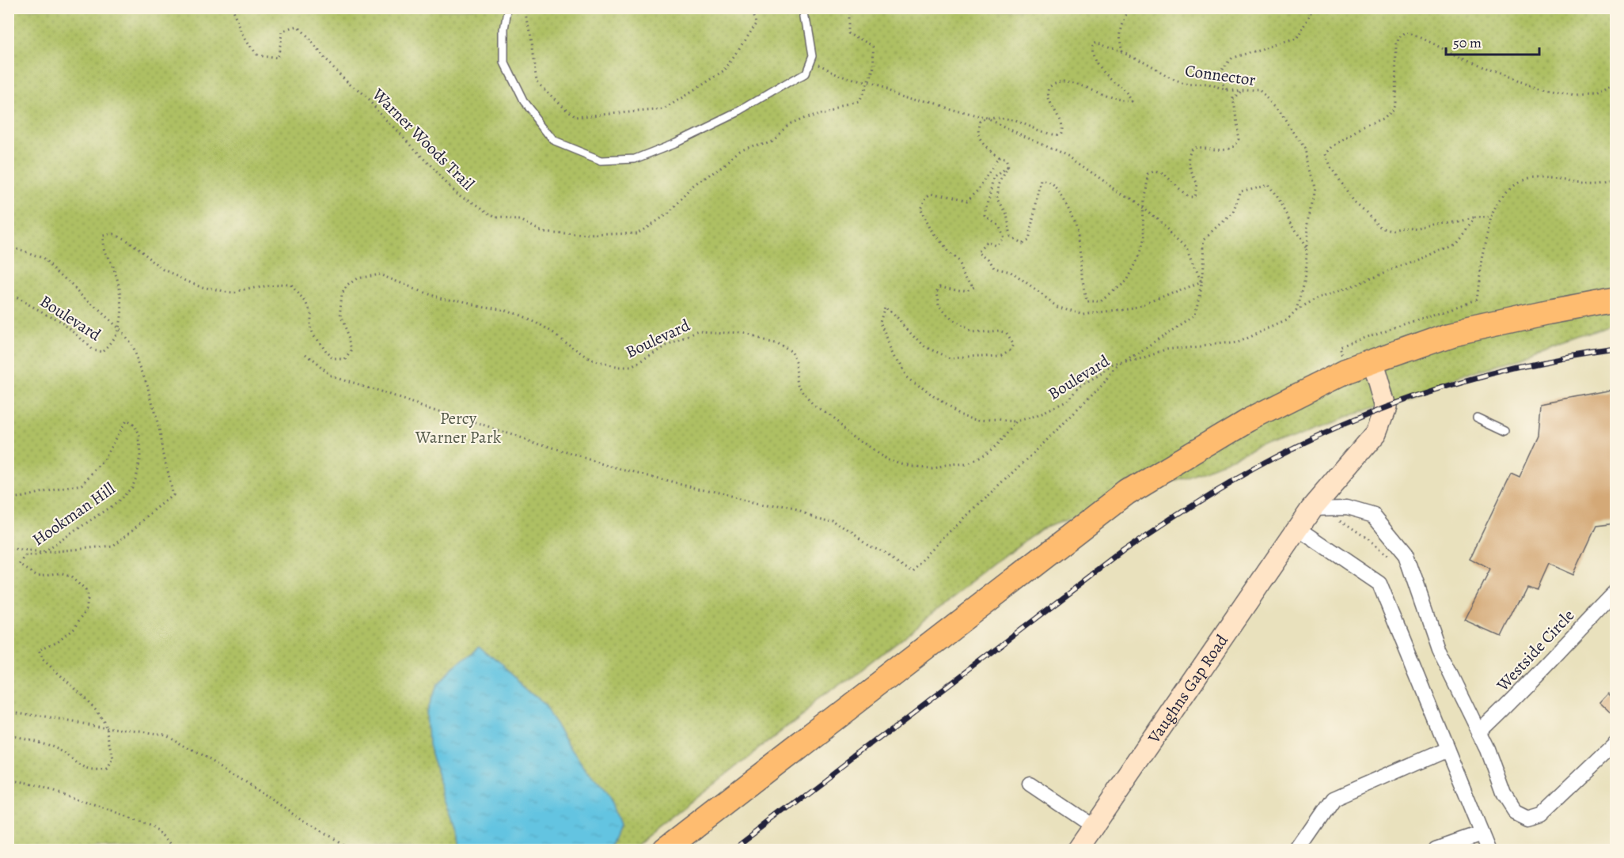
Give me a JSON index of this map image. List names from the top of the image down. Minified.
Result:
{"streets":{"street":["Westside Circle","Vaughns Gap Road"],"path":["Connector","Warner Woods Trail","Boulevard","Hookman Hill"]},"crossings":[["Connector","Boulevard"]],"parks":["Percy Warner Park"],"scale_bar":"50 m"}
